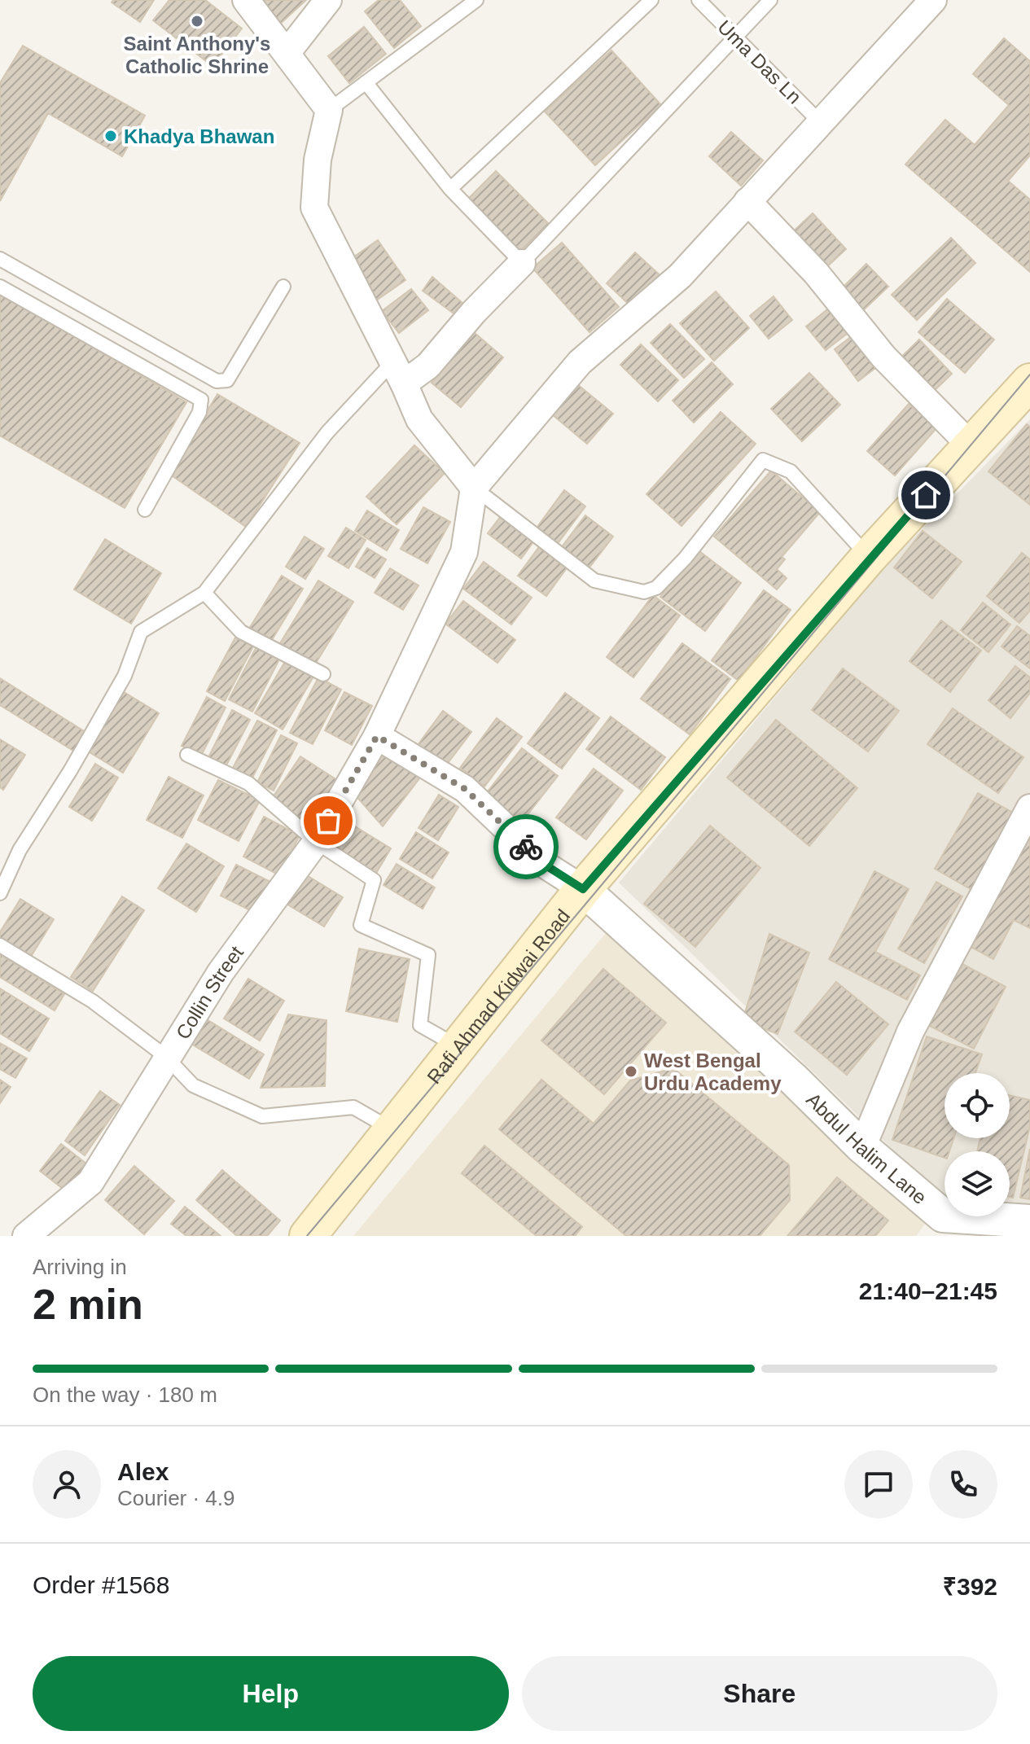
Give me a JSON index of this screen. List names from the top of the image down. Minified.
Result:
{"streets":{"main road":["Rafi Ahmad Kidwai Road"],"street":["Collin Street","Abdul Halim Lane"],"lane":["Uma Das Ln"]},"crossings":[["Rafi Ahmad Kidwai Road","Abdul Halim Lane"]],"places":["Saint Anthony's Catholic Shrine","Khadya Bhawan","West Bengal Urdu Academy"],"page":{"heading":["2 min","Arriving in","21:40–21:45"],"panel":["Alex","Courier · 4.9","Order #1568","₹392"],"bar":"On the way · 180 m","buttons":["Help","Share"]}}
